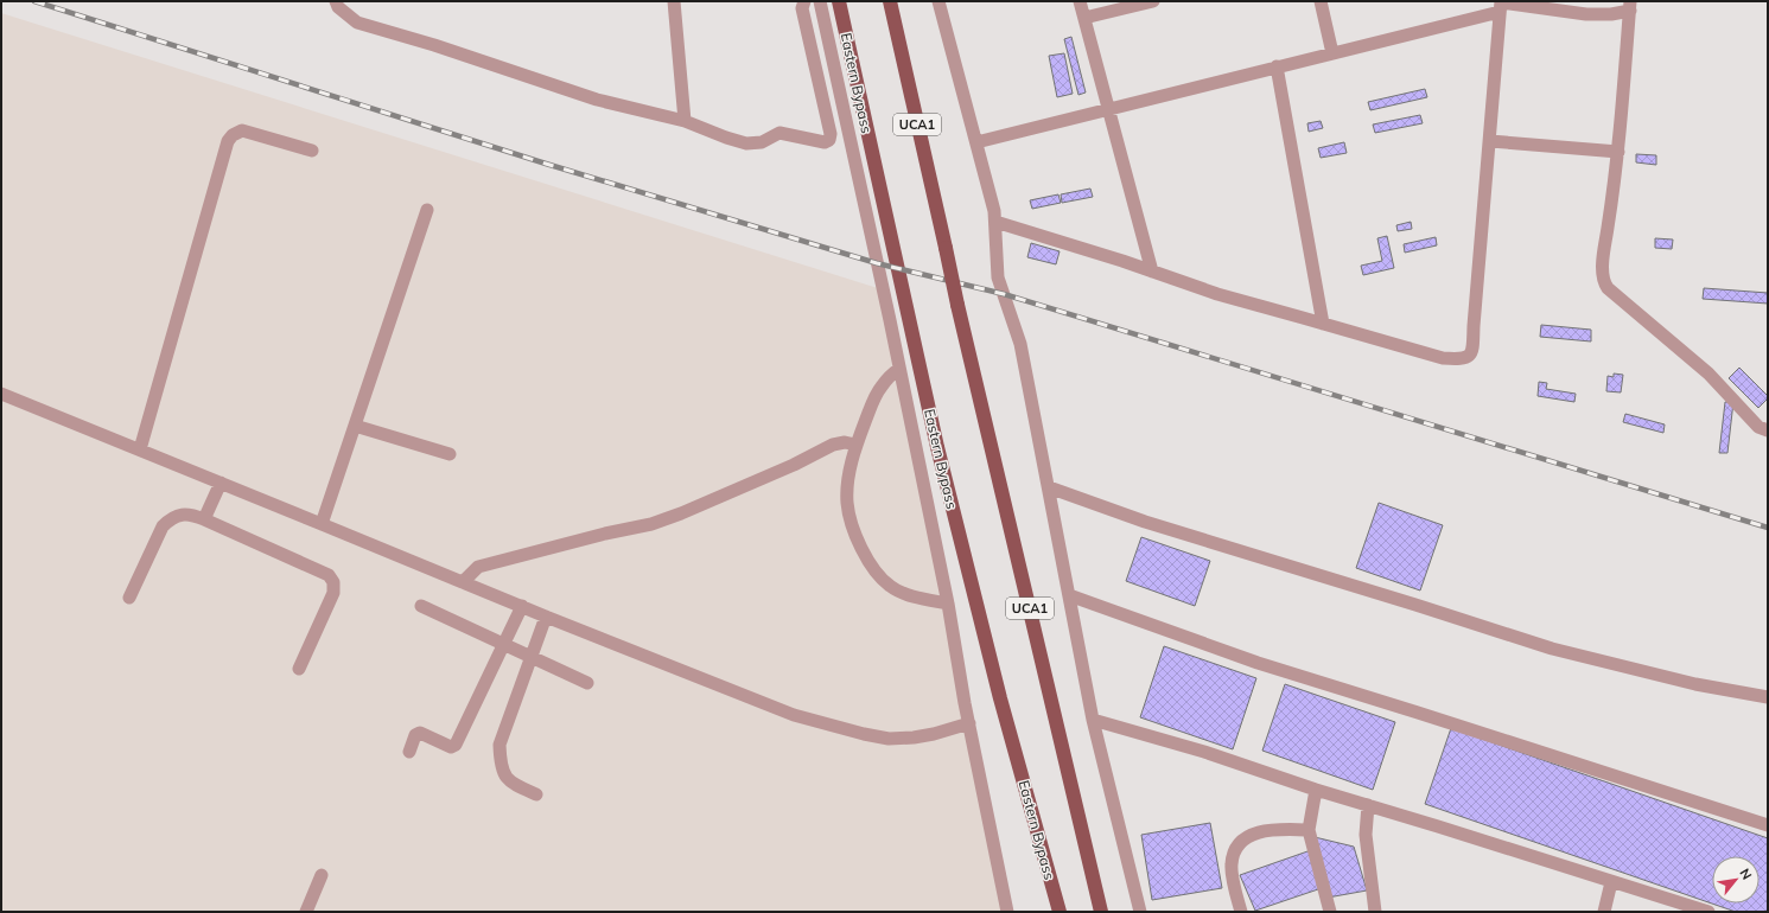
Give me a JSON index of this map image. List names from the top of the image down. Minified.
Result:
{"streets":{"main road":["Eastern Bypass","UCA1"]},"north":"top right"}
